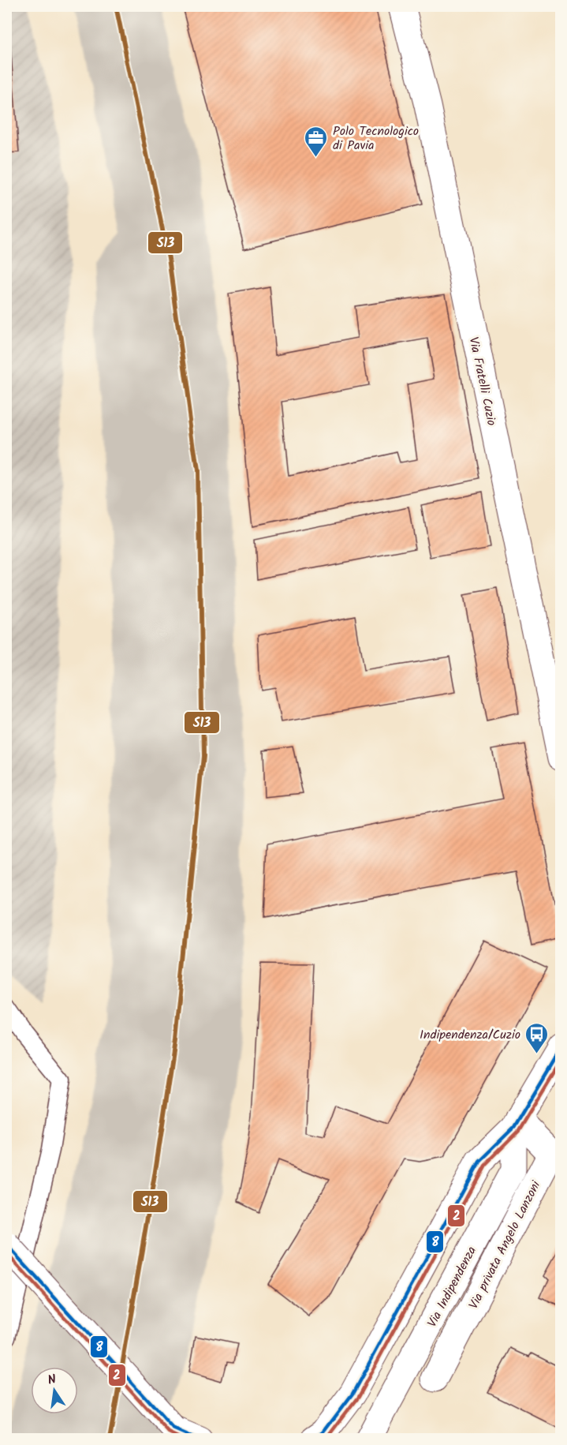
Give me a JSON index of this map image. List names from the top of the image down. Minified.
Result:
{"streets":{"street":["Via Fratelli Cuzio","Via privata Angelo Lanzoni","Via Indipendenza"]},"crossings":[["Via privata Angelo Lanzoni","Via Indipendenza"]],"places":{"office":["Polo Tecnologico di Pavia"],"bus stop":["Indipendenza/Cuzio"]},"lines":["transit line S13","transit line 8","transit line 2"],"north":"top"}
